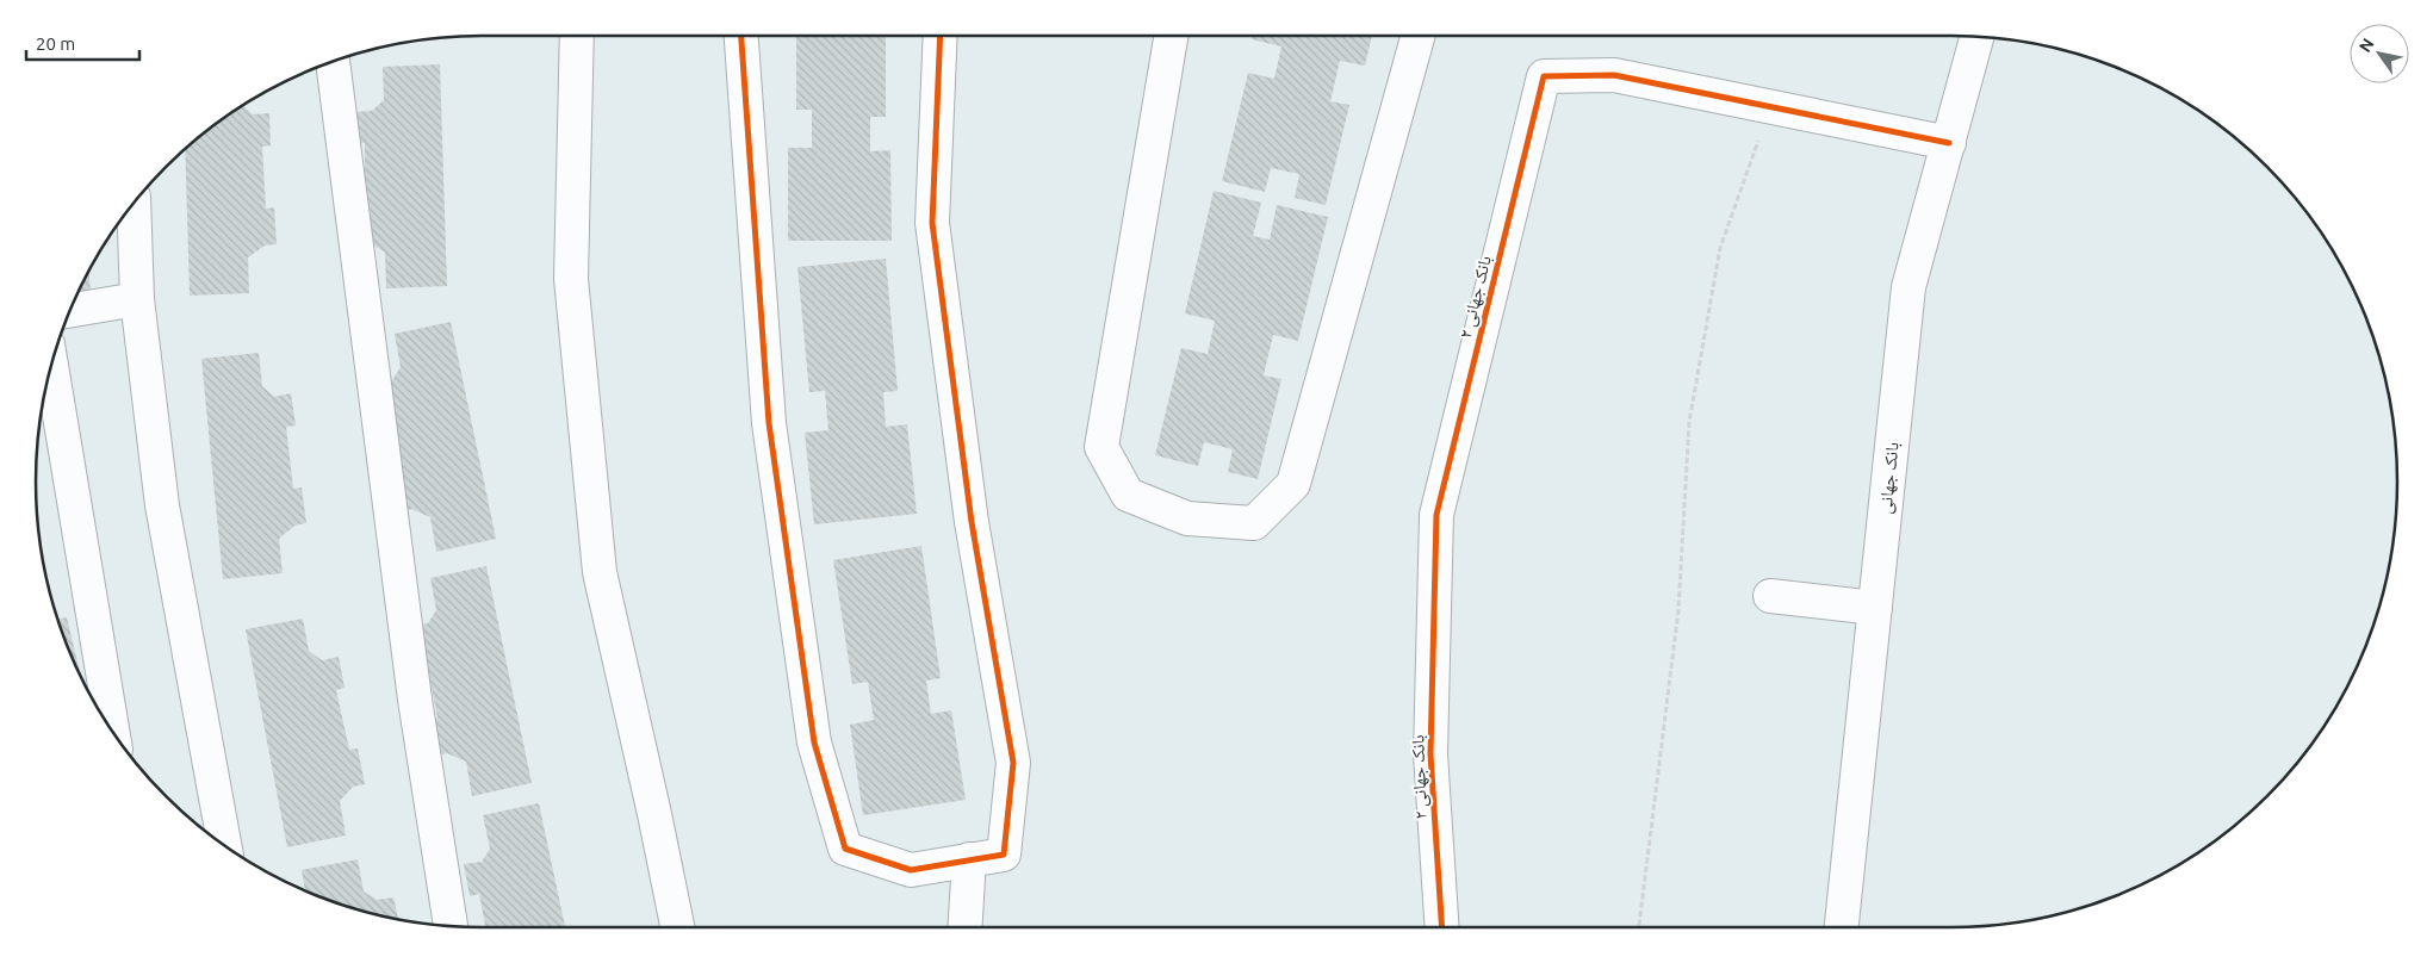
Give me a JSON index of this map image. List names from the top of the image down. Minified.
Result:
{"streets":{"street":["بانک جهانی ۲","بانک جهانی"]},"crossings":[["بانک جهانی ۲","بانک جهانی"]],"scale_bar":"20 m","north":"top left"}
